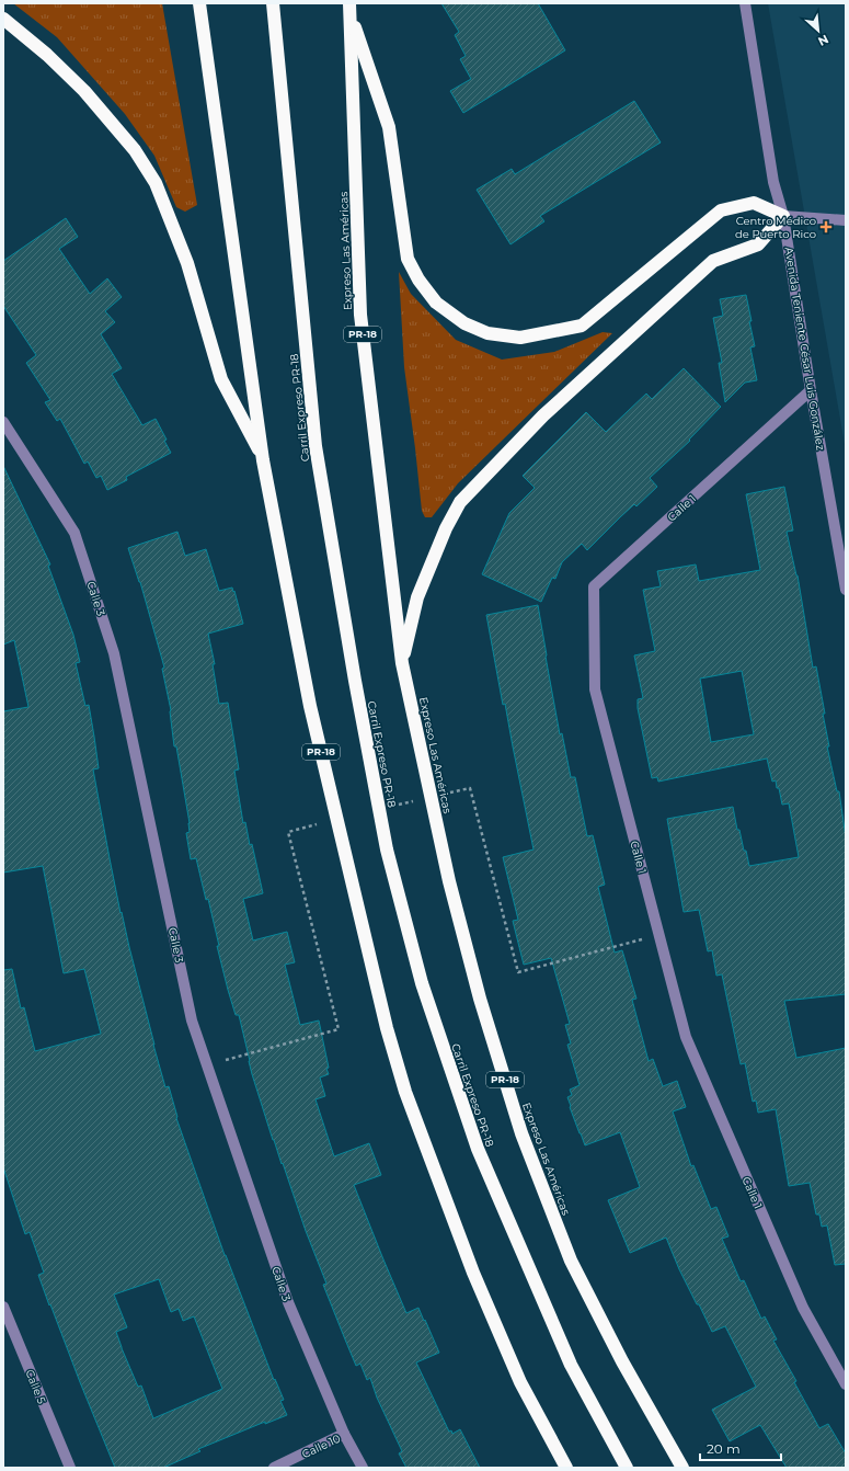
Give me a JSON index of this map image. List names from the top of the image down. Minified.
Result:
{"streets":{"highway":["Expreso Las Américas","PR-18","Carril Expreso PR-18"],"street":["Avenida Teniente César Luis González","Calle 1","Calle 3","Calle 5","Calle 10"]},"crossings":[["Avenida Teniente César Luis González","Calle 1"],["Calle 3","Calle 10"]],"places":{"health":["Centro Médico de Puerto Rico"]},"scale_bar":"20 m","north":"bottom right"}
